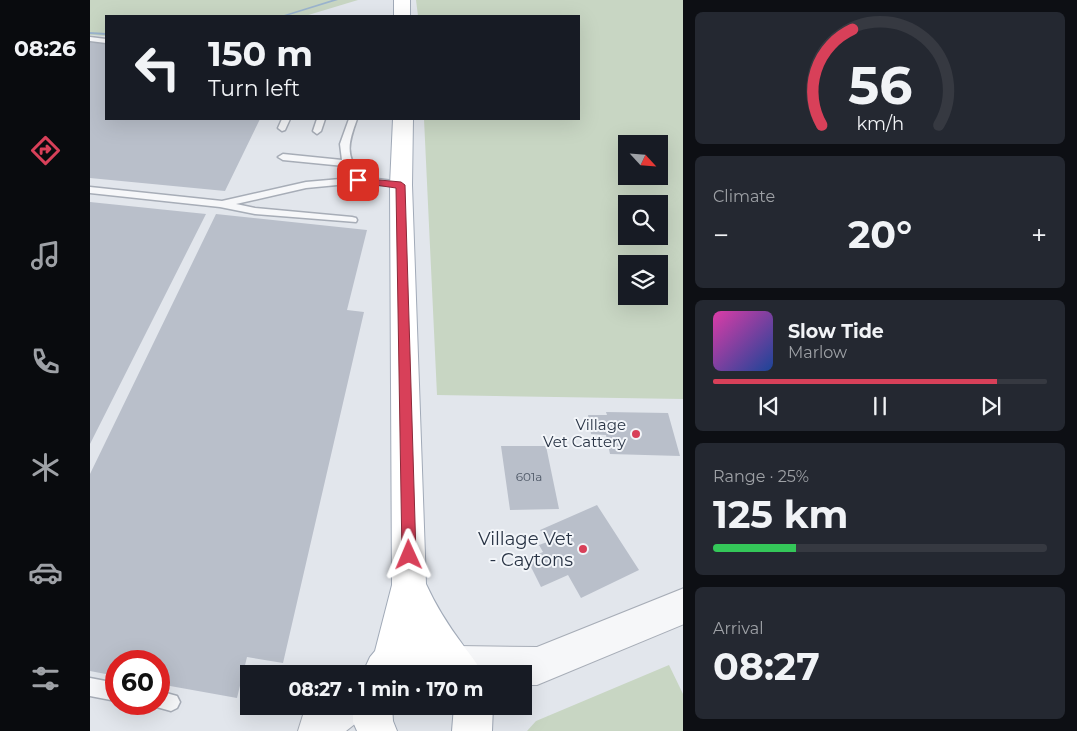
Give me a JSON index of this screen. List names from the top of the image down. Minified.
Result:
{"places":["Village Vet Cattery","Village Vet - Caytons"],"house_numbers":["601a"],"north":"bottom right","page":{"tabs":"08:26","turn":["150 m","Turn left"],"tile":["Climate",["Range · 25%","125 km"],["Arrival","08:27"]],"heat":["−","20°","+"],"song":["Slow Tide","Marlow"],"limit":"60","trip":"08:27 · 1 min · 170 m","gauge":["56","km/h"]}}
